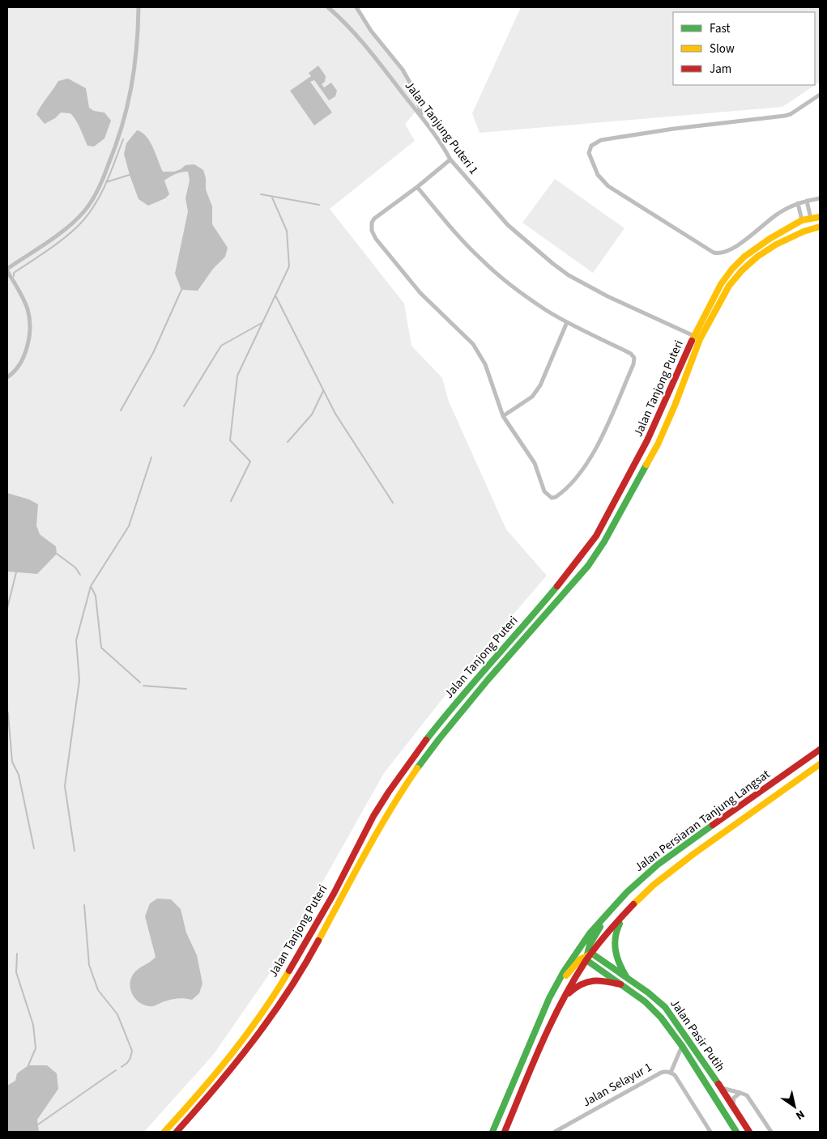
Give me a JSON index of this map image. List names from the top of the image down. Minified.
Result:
{"streets":{"street":["Jalan Tanjung Puteri 1","Jalan Tanjong Puteri","Jalan Persiaran Tanjung Langsat","Jalan Pasir Putih","Jalan Selayur 1"]},"crossings":[["Jalan Tanjung Puteri 1","Jalan Tanjong Puteri"],["Jalan Persiaran Tanjung Langsat","Jalan Pasir Putih"]],"legend":["Fast","Slow","Jam"],"north":"bottom right"}
